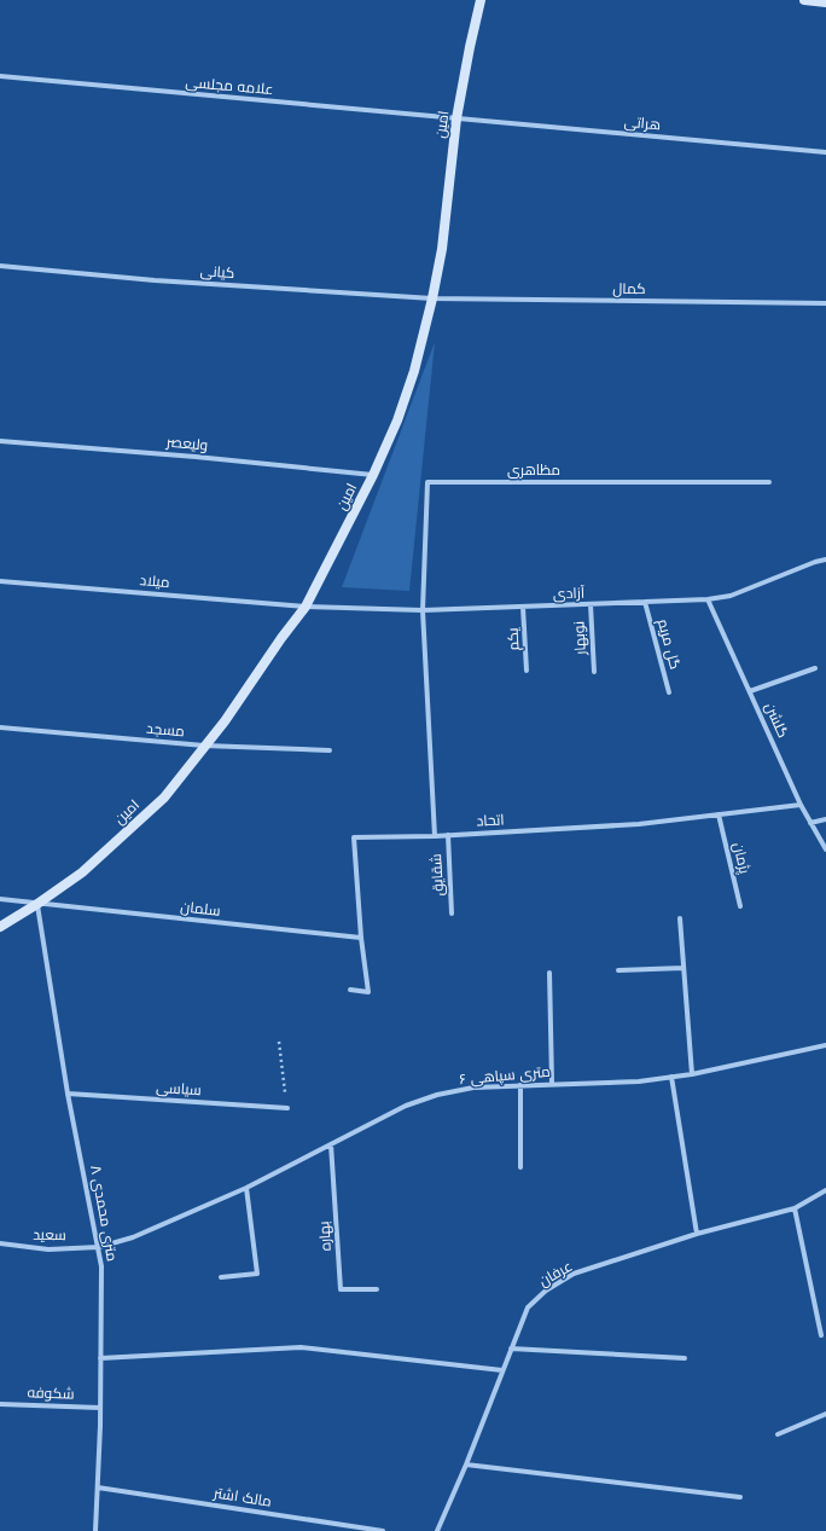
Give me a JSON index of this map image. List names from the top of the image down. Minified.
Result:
{"streets":{"main road":["امین"],"street":["علامه مجلسی","هراتی","کیانی","کمال","ولیعصر","مظاهری","میلاد","آزادی","نوبهار","یکم","گل مریم","گلشن","مسجد","اتحاد","پژمان","شقایق","سلمان","۶ متری سپاهی","سیاسی","۸ متری محمدی","سعید","بهاره","عرفان","شکوفه","مالک اشتر"]},"crossings":[["علامه مجلسی","هراتی"],["علامه مجلسی","امین"],["هراتی","امین"],["امین","کیانی"],["امین","کمال"],["امین","ولیعصر"],["امین","میلاد"],["امین","آزادی"],["امین","مسجد"],["امین","سلمان"],["امین","۸ متری محمدی"],["کیانی","کمال"],["مظاهری","آزادی"],["میلاد","آزادی"],["آزادی","نوبهار"],["آزادی","یکم"],["آزادی","گل مریم"],["آزادی","گلشن"],["گلشن","اتحاد"],["اتحاد","پژمان"],["اتحاد","شقایق"],["اتحاد","سلمان"],["سلمان","۸ متری محمدی"],["۶ متری سپاهی","۸ متری محمدی"],["۶ متری سپاهی","سعید"],["۶ متری سپاهی","بهاره"],["سیاسی","۸ متری محمدی"],["۸ متری محمدی","سعید"],["۸ متری محمدی","شکوفه"],["۸ متری محمدی","مالک اشتر"]]}
